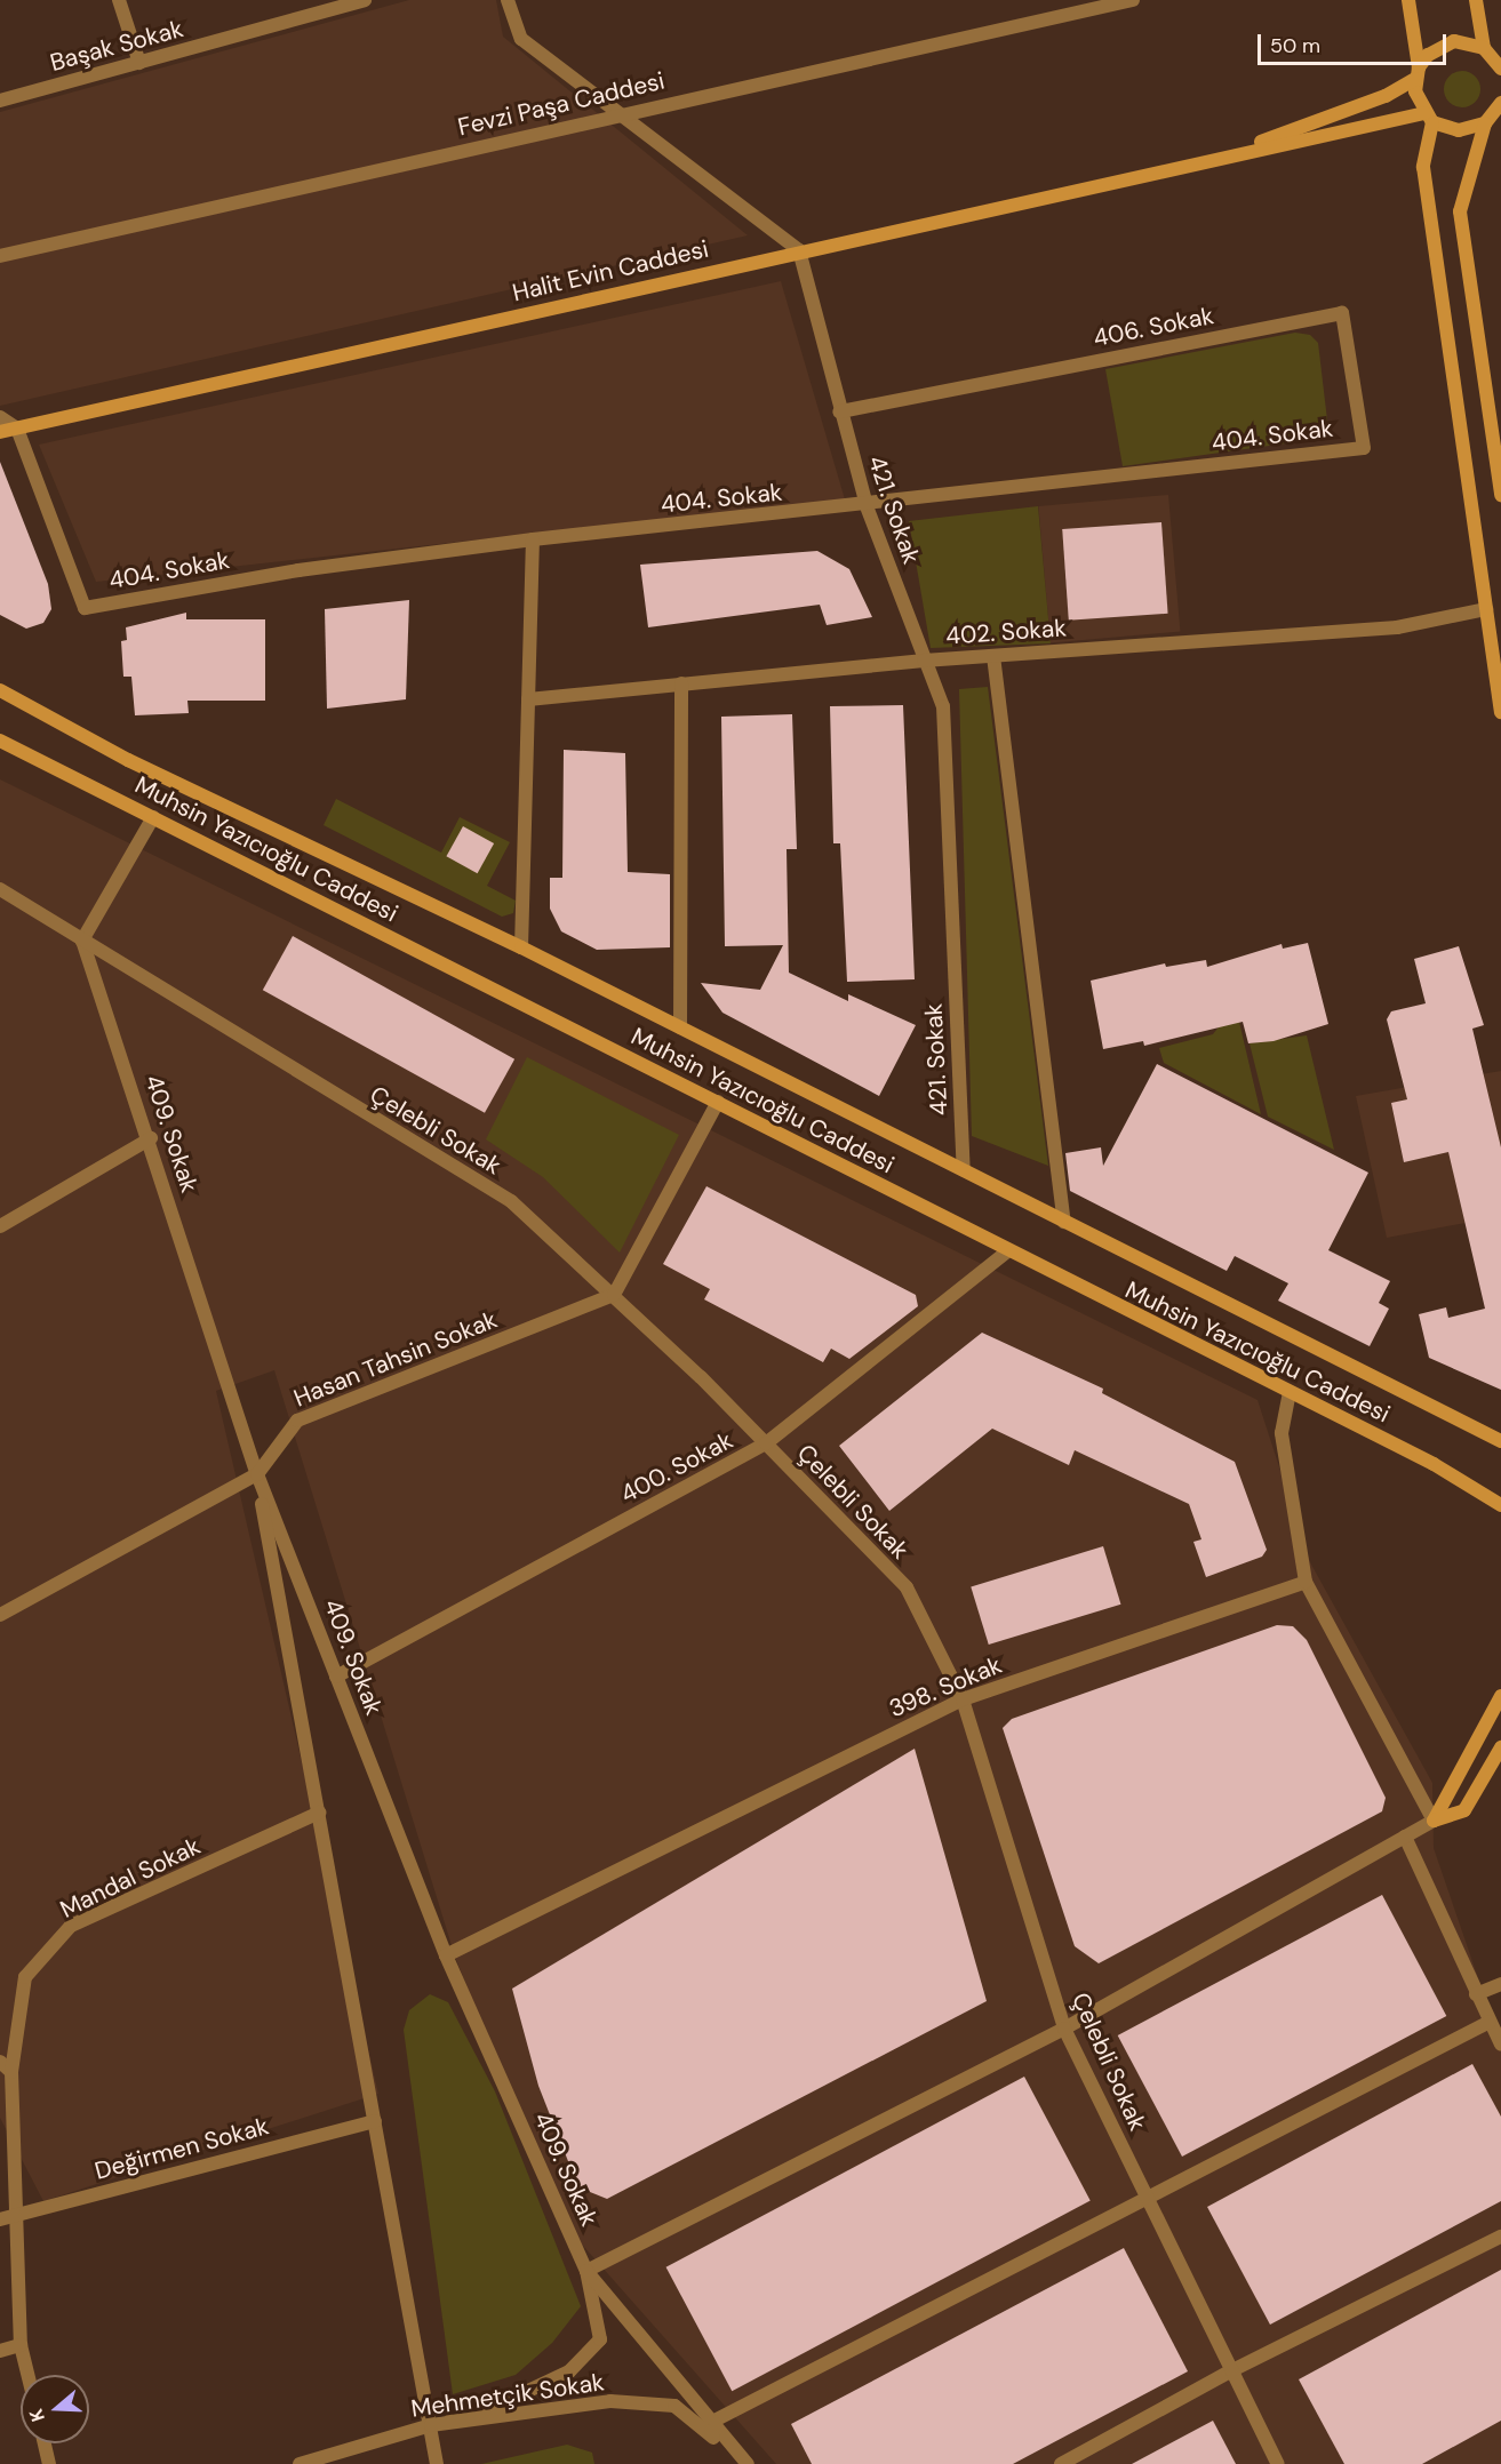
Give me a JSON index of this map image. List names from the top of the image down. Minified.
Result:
{"streets":{"main road":["Halit Evin Caddesi","Muhsin Yazıcıoğlu Caddesi"],"street":["Başak Sokak","Fevzi Paşa Caddesi","406. Sokak","404. Sokak","421. Sokak","402. Sokak","Çelebli Sokak","409. Sokak","Hasan Tahsin Sokak","400. Sokak","398. Sokak","Mandal Sokak","Değirmen Sokak","Mehmetçik Sokak"]},"crossings":[["Halit Evin Caddesi","404. Sokak"],["Halit Evin Caddesi","421. Sokak"],["406. Sokak","404. Sokak"],["406. Sokak","421. Sokak"],["404. Sokak","421. Sokak"],["421. Sokak","402. Sokak"],["421. Sokak","Muhsin Yazıcıoğlu Caddesi"],["Muhsin Yazıcıoğlu Caddesi","400. Sokak"],["Çelebli Sokak","409. Sokak"],["Çelebli Sokak","Hasan Tahsin Sokak"],["Çelebli Sokak","400. Sokak"],["Çelebli Sokak","398. Sokak"],["409. Sokak","Hasan Tahsin Sokak"],["409. Sokak","400. Sokak"],["409. Sokak","398. Sokak"],["409. Sokak","Mehmetçik Sokak"],["Mandal Sokak","Değirmen Sokak"]],"scale_bar":"50 m","north":"left"}
